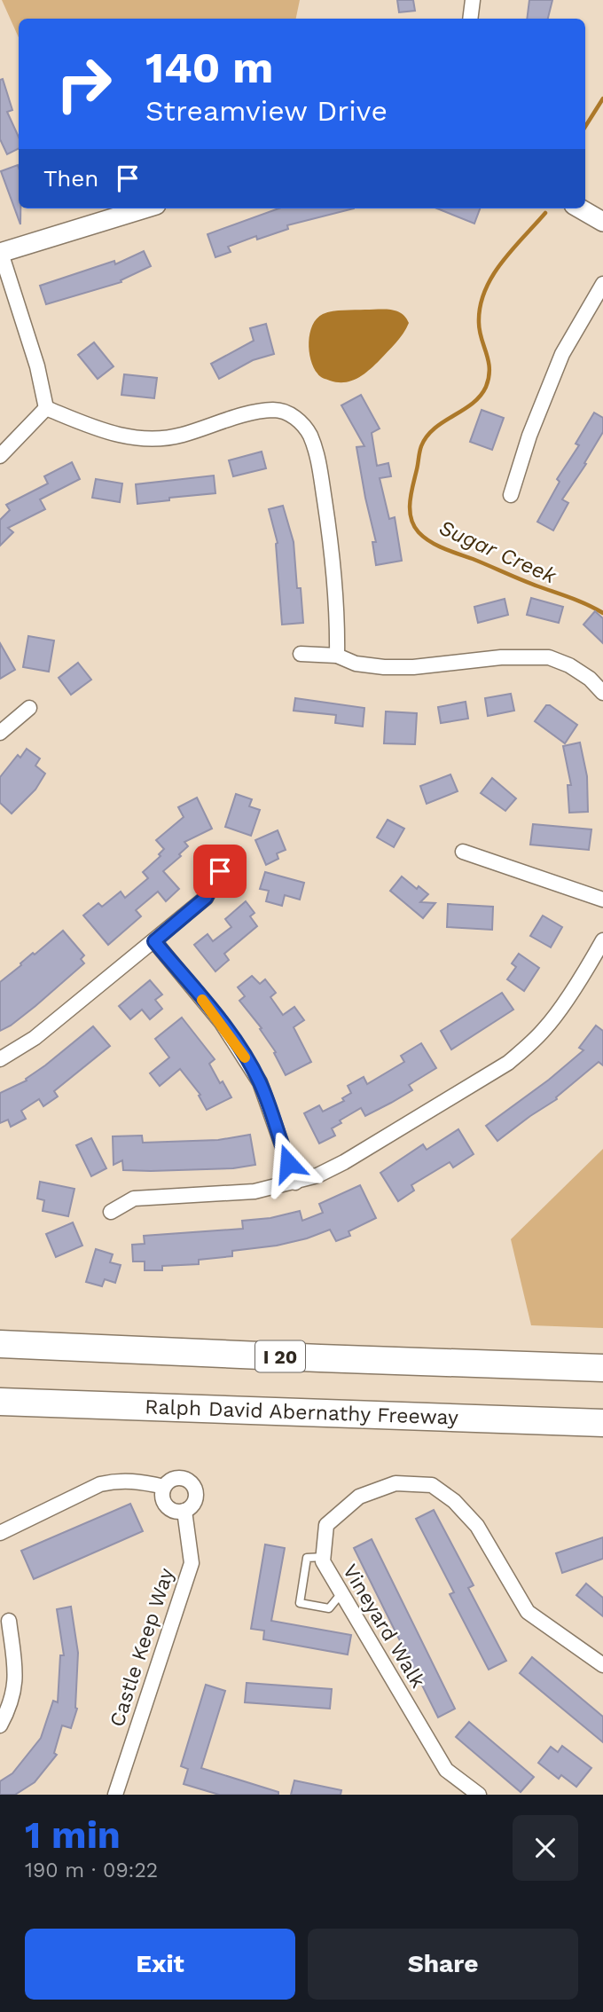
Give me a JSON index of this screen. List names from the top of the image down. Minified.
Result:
{"streets":{"highway":["I 20","Ralph David Abernathy Freeway"],"street":["Vineyard Walk","Castle Keep Way"]},"water":["Sugar Creek"],"page":{"turn":["140 m","Streamview Drive"],"then":"Then","heading":["1 min","190 m · 09:22"],"buttons":["Exit","Share"]}}
